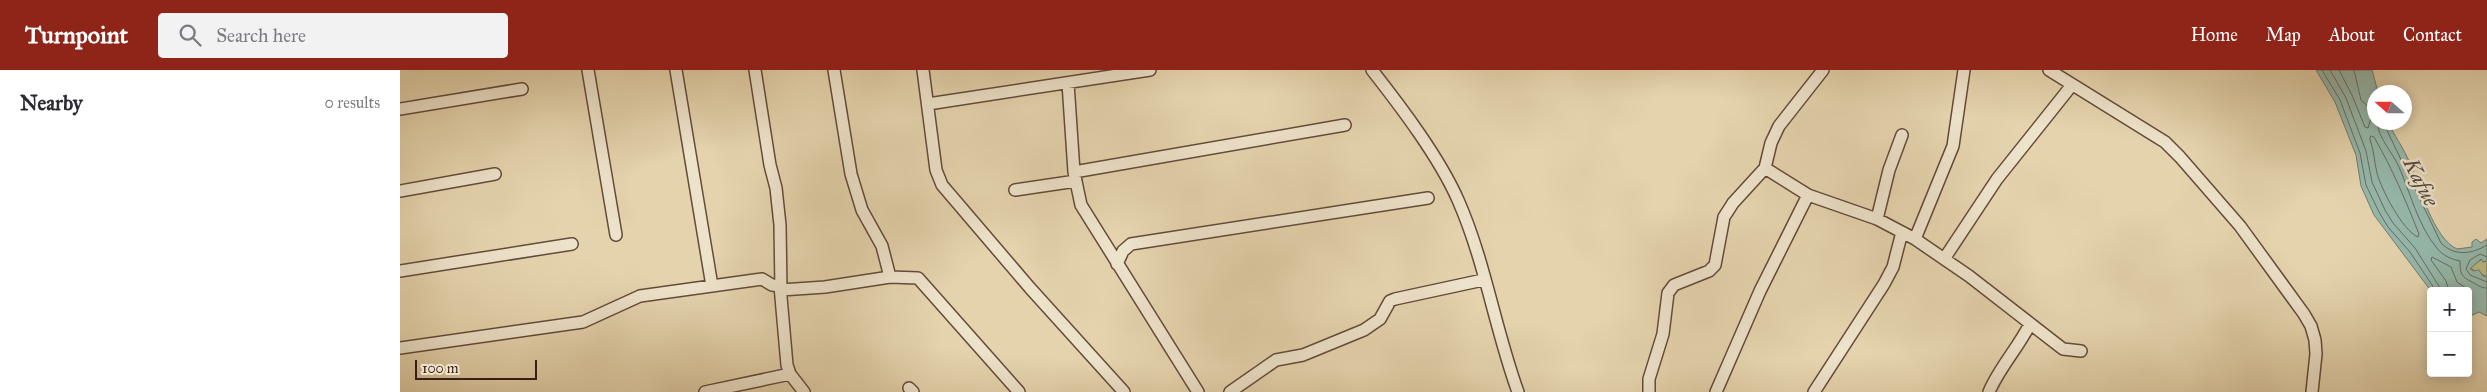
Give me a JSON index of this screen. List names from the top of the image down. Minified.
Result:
{"water":["Kafue"],"scale_bar":"100 m","north":"left","page":{"header":"Turnpoint","search":"Search here","nav":["Home","Map","About","Contact"],"heading":["Nearby","0 results"],"map_buttons":["+","−"],"scale":"100 m"}}
